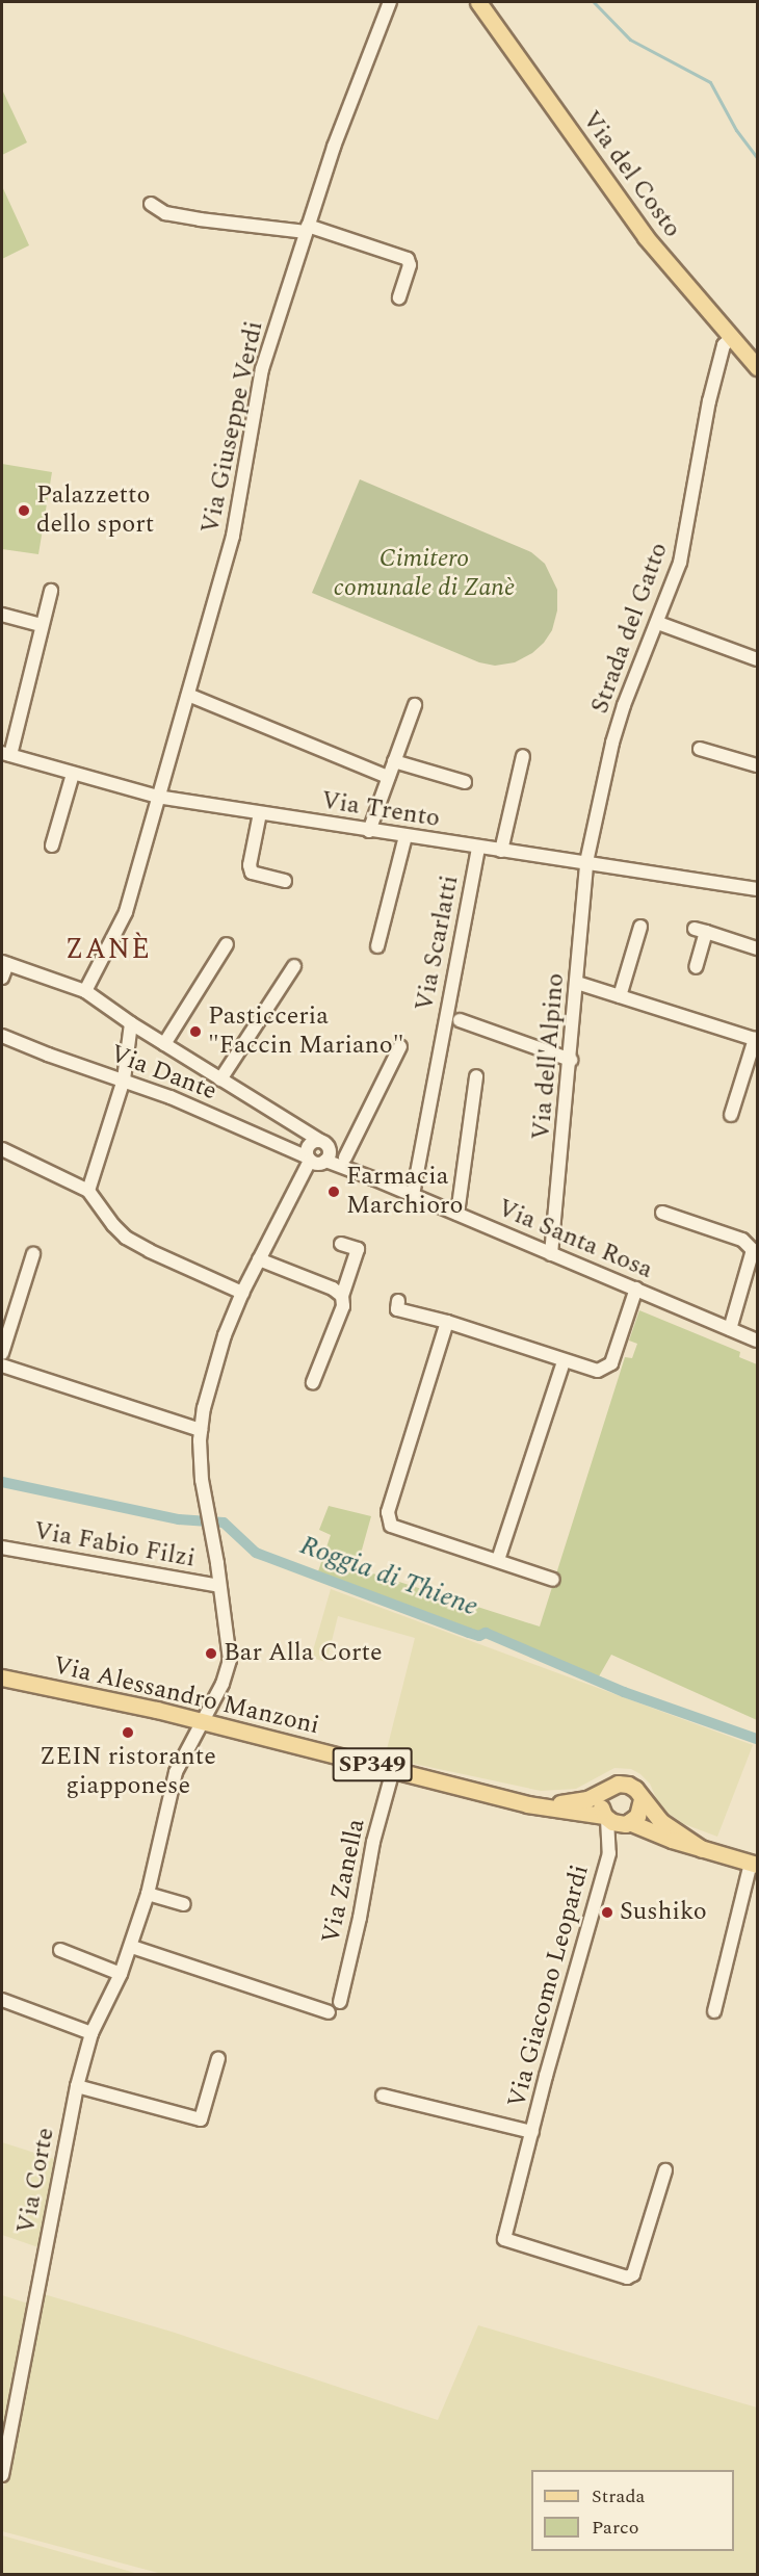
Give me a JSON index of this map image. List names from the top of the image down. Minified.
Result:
{"streets":{"main road":["Via del Costo","Via Alessandro Manzoni","SP349"],"street":["Via Giuseppe Verdi","Strada del Gatto","Via Trento","Via Scarlatti","Via dell'Alpino","Via Dante","Via Santa Rosa","Via Fabio Filzi","Via Zanella","Via Giacomo Leopardi","Via Corte"]},"crossings":[["Via del Costo","Strada del Gatto"],["Via Giuseppe Verdi","Via Trento"],["Via Giuseppe Verdi","Via Santa Rosa"],["Strada del Gatto","Via Trento"],["Strada del Gatto","Via dell'Alpino"],["Via Trento","Via Scarlatti"],["Via Trento","Via dell'Alpino"],["Via Scarlatti","Via Santa Rosa"],["Via dell'Alpino","Via Santa Rosa"],["Via Dante","Via Santa Rosa"],["Via Dante","Via Corte"],["Via Santa Rosa","Via Corte"],["Via Fabio Filzi","Via Corte"],["Via Alessandro Manzoni","Via Zanella"],["Via Alessandro Manzoni","Via Giacomo Leopardi"],["Via Alessandro Manzoni","Via Corte"]],"districts":["ZANÈ"],"water":["Roggia di Thiene"],"parks":["Cimitero comunale di Zanè"],"places":["Palazzetto dello sport","Pasticceria \"Faccin Mariano\"","Farmacia Marchioro","Bar Alla Corte","ZEIN ristorante giapponese","Sushiko"],"legend":["Strada","Parco"]}
